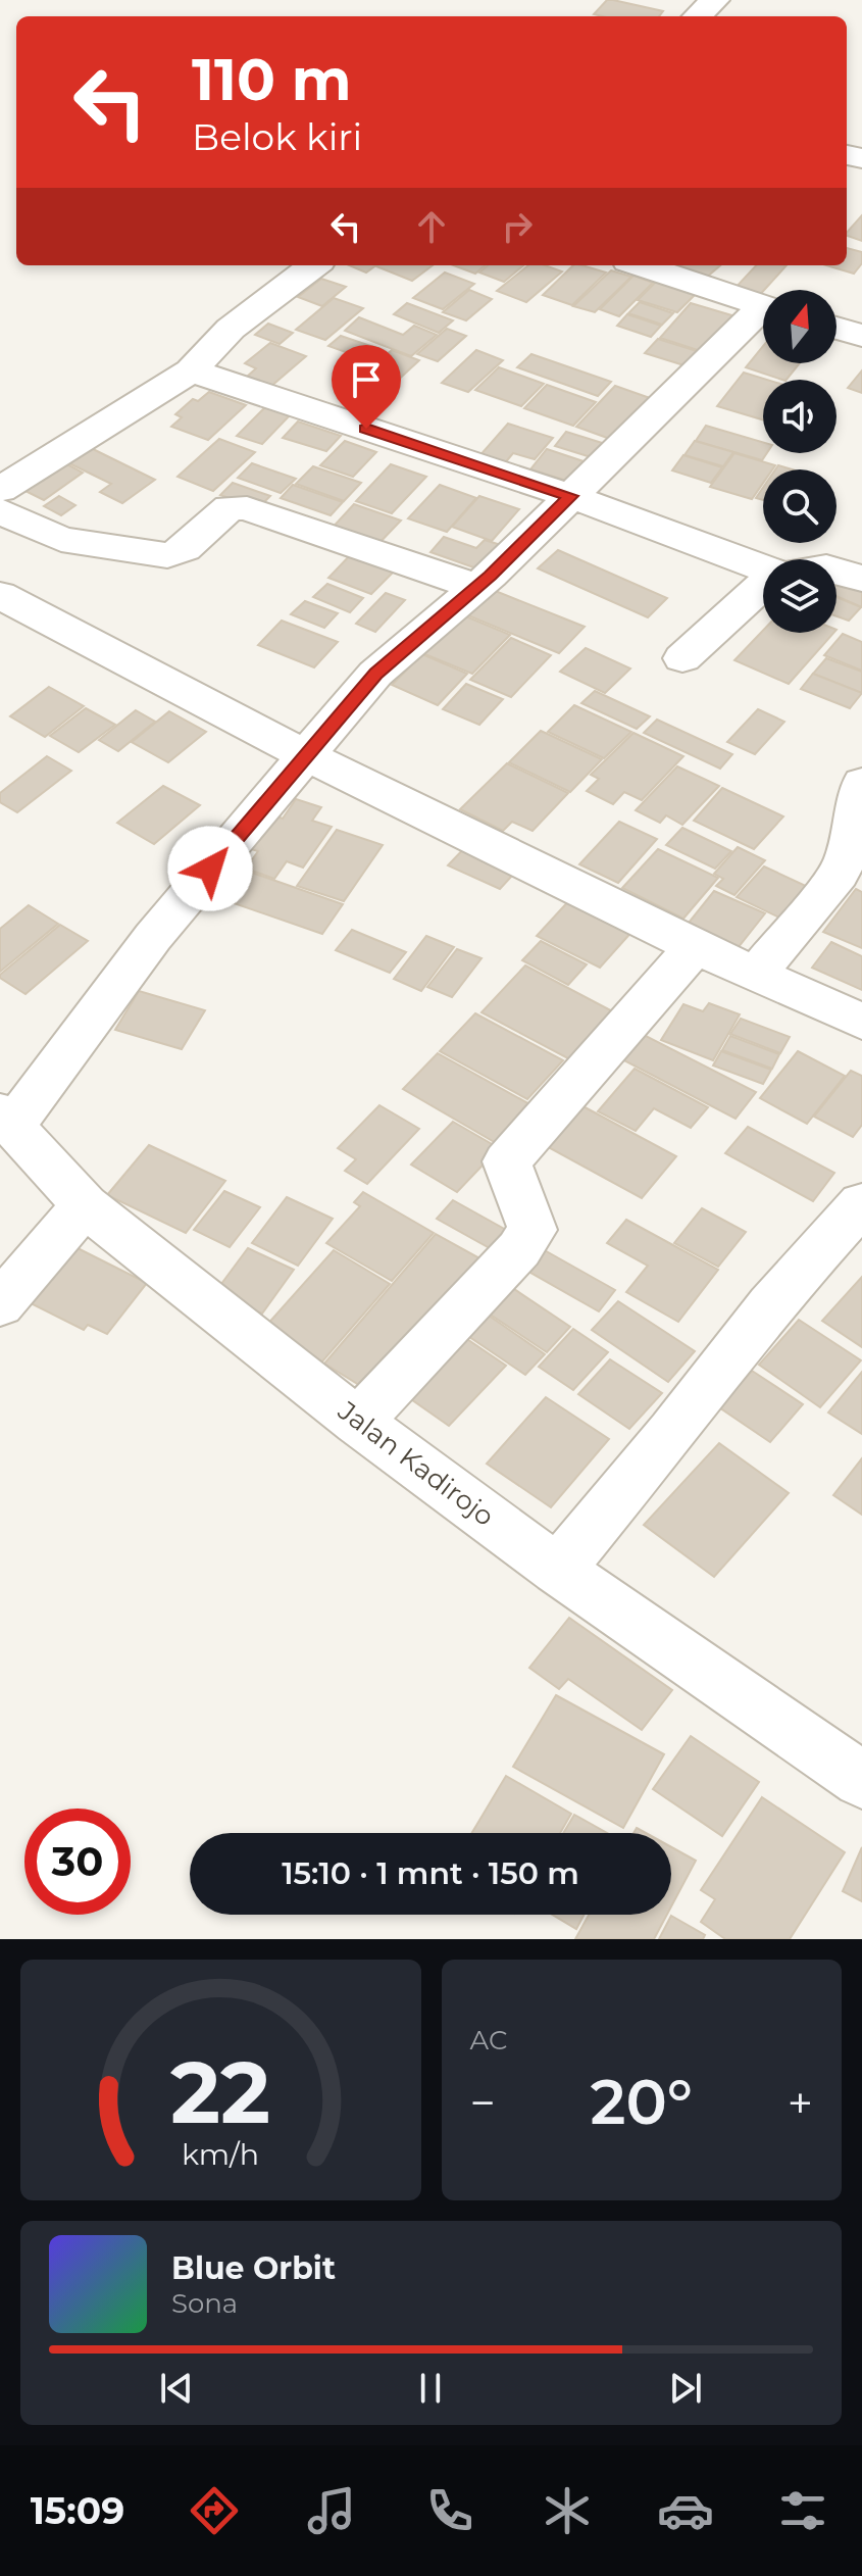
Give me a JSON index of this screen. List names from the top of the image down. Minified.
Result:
{"streets":{"street":["Jalan Kadirojo"]},"north":"top","page":{"turn":["110 m","Belok kiri"],"limit":"30","trip":"15:10 · 1 mnt · 150 m","tile":"AC","heat":["−","20°","+"],"song":["Blue Orbit","Sona"],"tabs":"15:09","gauge":["22","km/h"]}}
